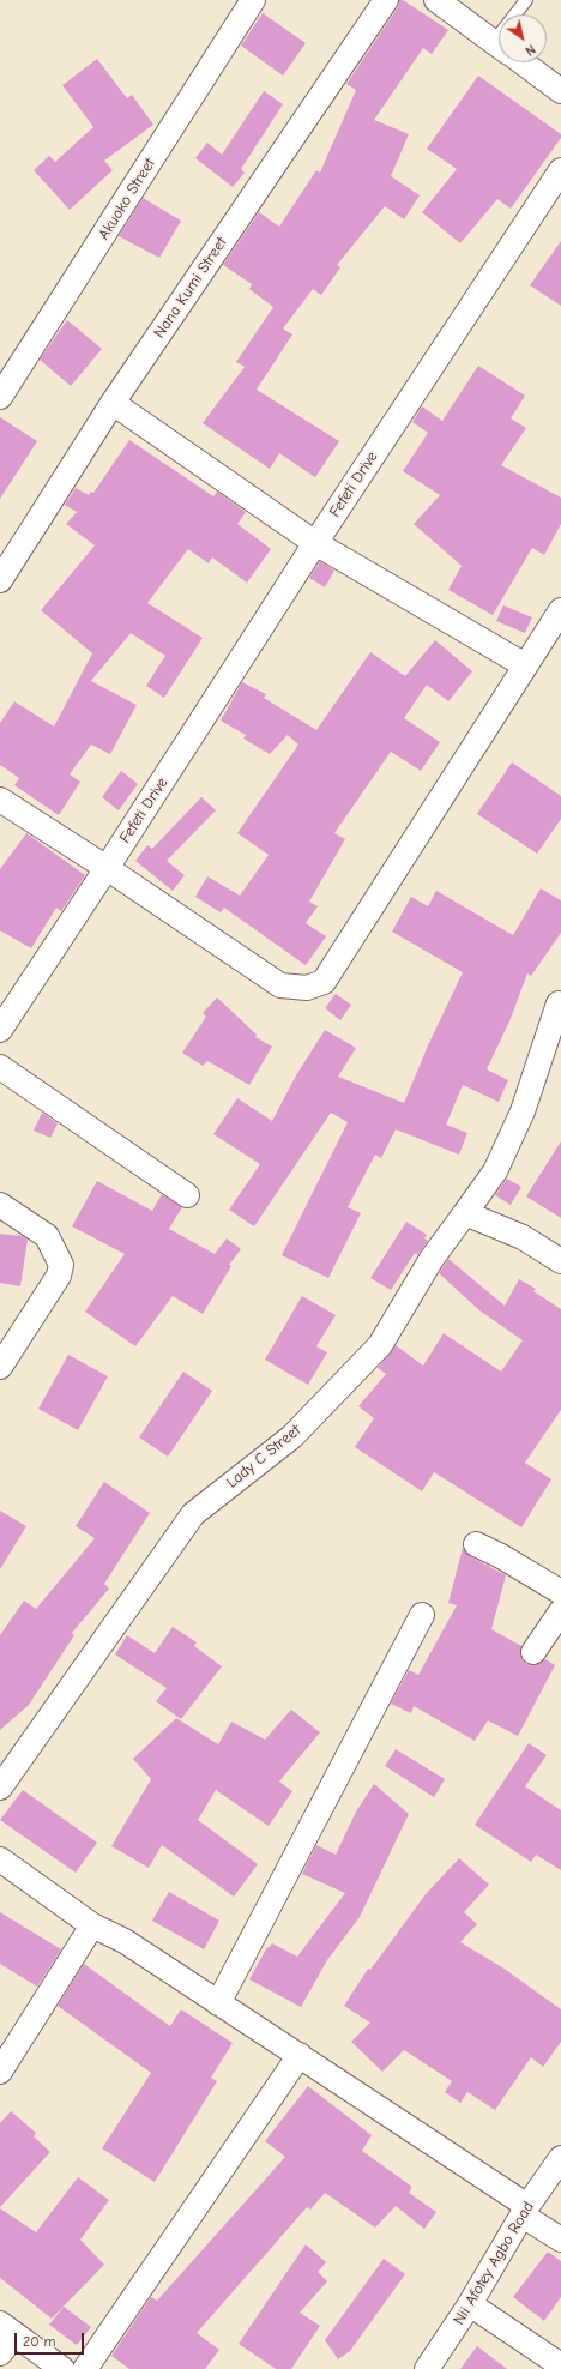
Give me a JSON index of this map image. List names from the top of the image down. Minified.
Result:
{"streets":{"street":["Akuoko Street","Nana Kumi Street","Fefeti Drive","Lady C Street","Nii Afotey Agbo Road"]},"scale_bar":"20 m","north":"bottom right"}
